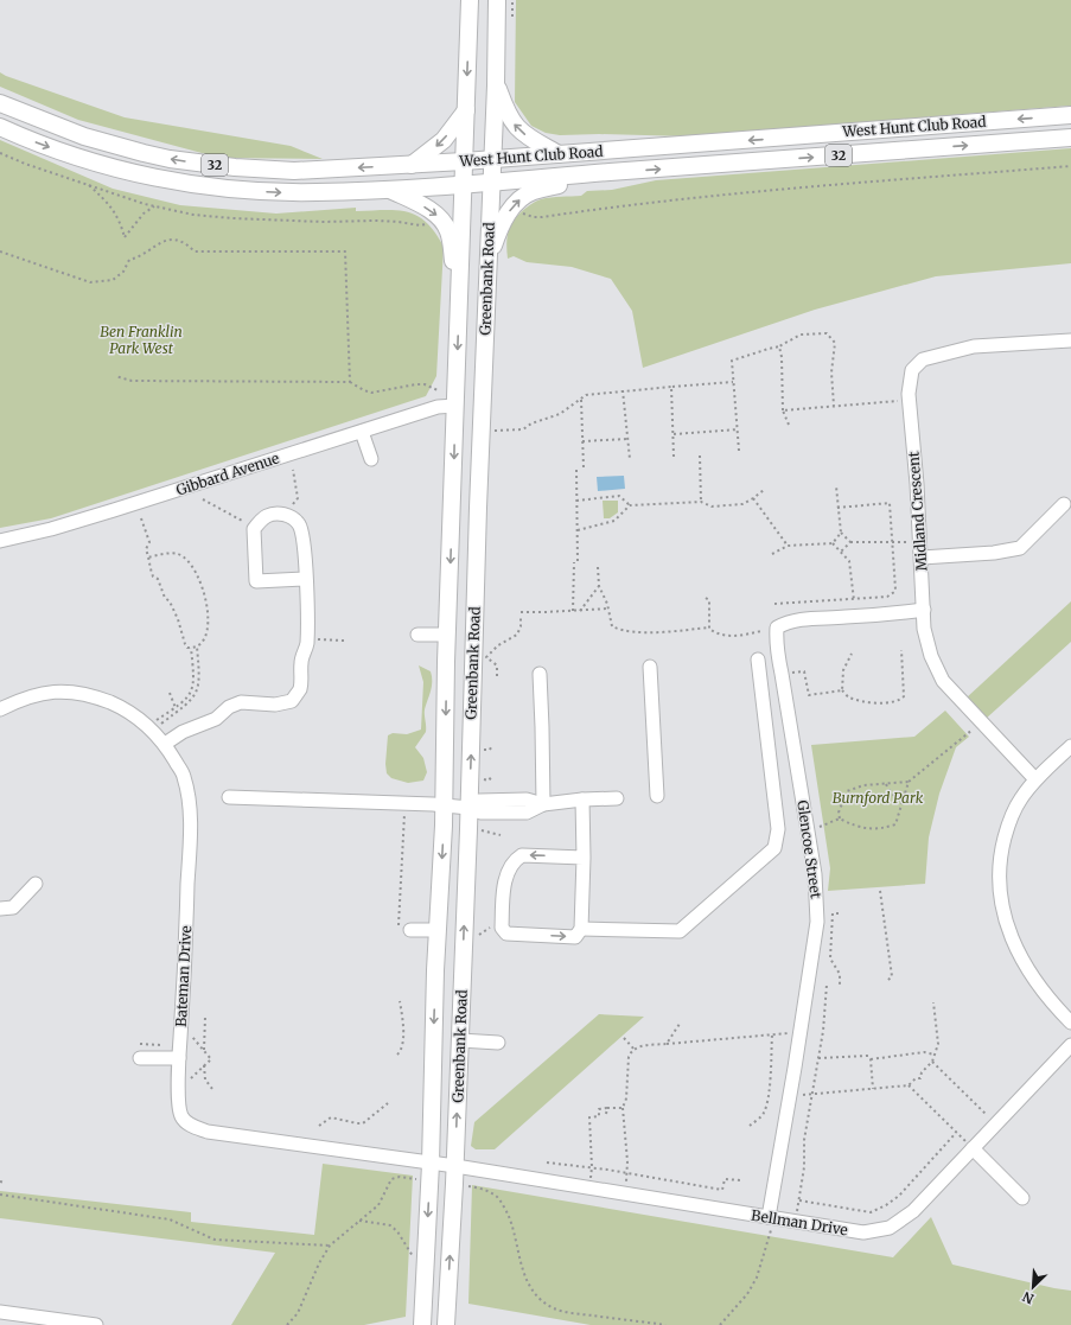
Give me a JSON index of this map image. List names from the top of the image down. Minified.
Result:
{"streets":{"main road":["West Hunt Club Road","32","Greenbank Road"],"street":["Gibbard Avenue","Midland Crescent","Glencoe Street","Bateman Drive","Bellman Drive"]},"crossings":[["West Hunt Club Road","Greenbank Road"],["Greenbank Road","Gibbard Avenue"],["Greenbank Road","Bateman Drive"],["Greenbank Road","Bellman Drive"],["Midland Crescent","Glencoe Street"],["Glencoe Street","Bellman Drive"],["Bateman Drive","Bellman Drive"]],"parks":["Ben Franklin Park West","Burnford Park"],"north":"bottom left"}
